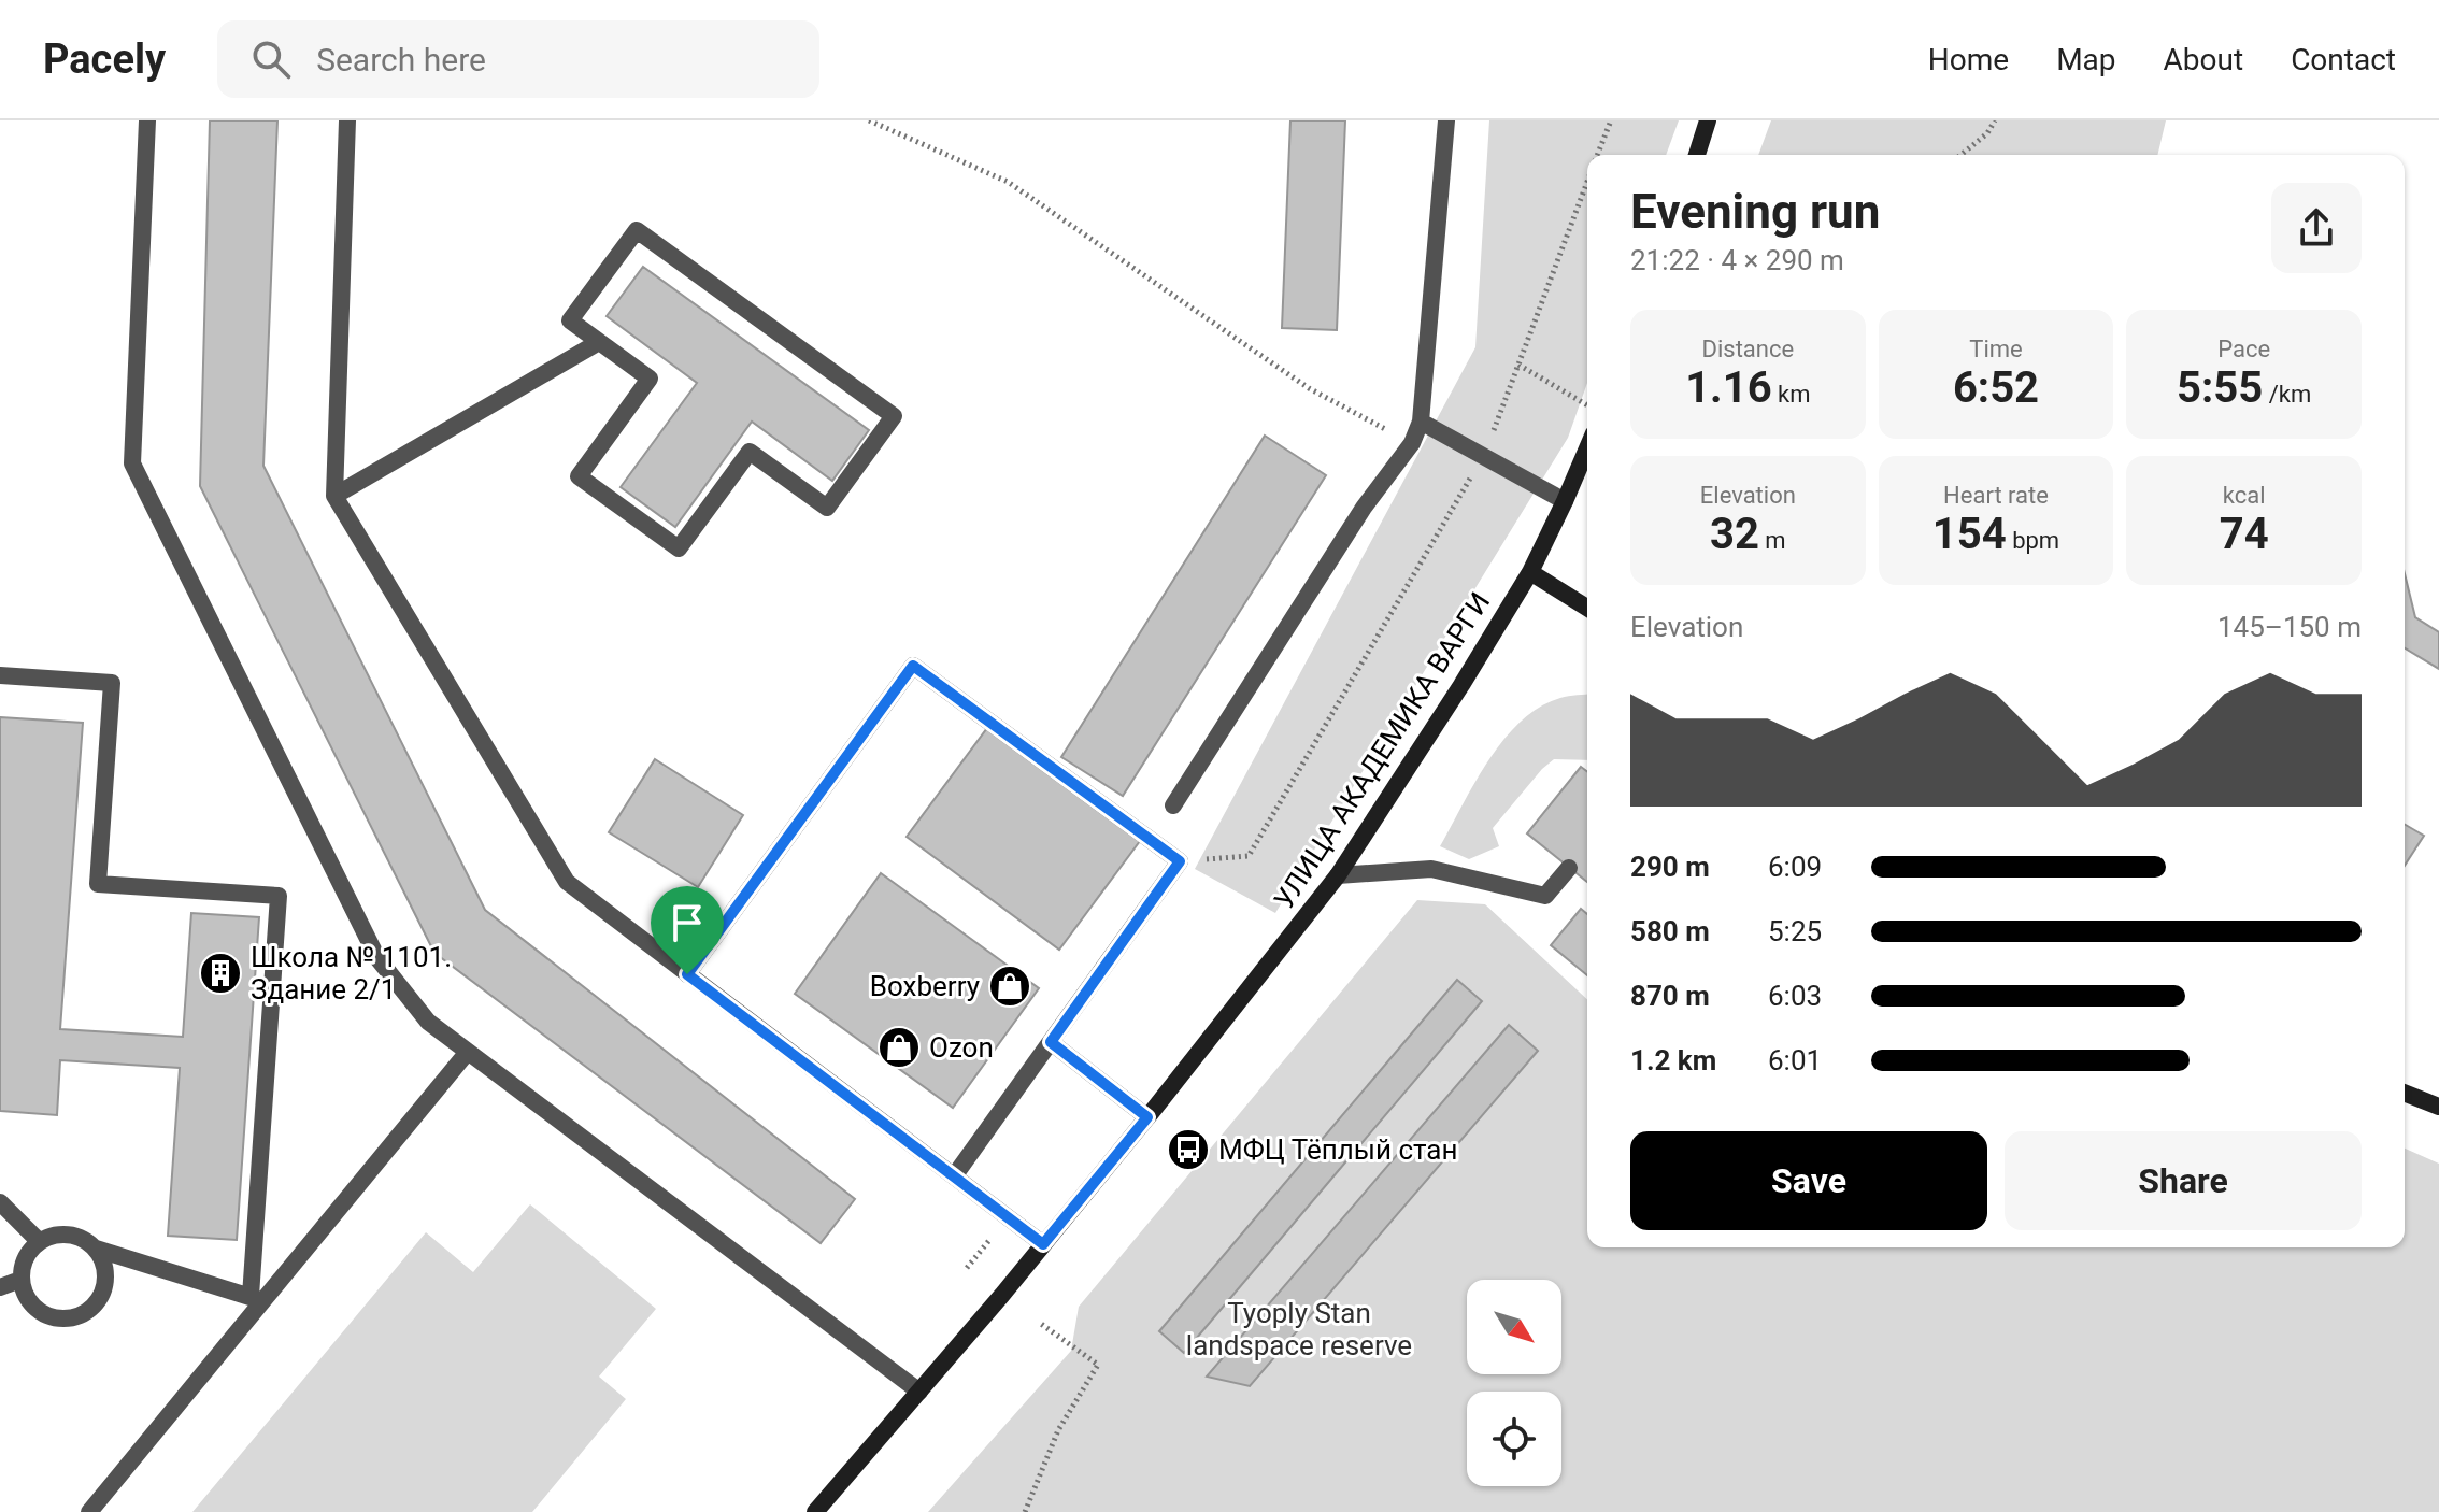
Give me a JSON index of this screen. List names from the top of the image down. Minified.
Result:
{"streets":{"street":["УЛИЦА АКАДЕМИКА ВАРГИ"]},"parks":["Tyoply Stan landspace reserve"],"places":{"building":["Школа № 1101. Здание 2/1"],"shop":["Boxberry","Ozon"],"bus stop":["МФЦ Тёплый стан"]},"north":"bottom right","page":{"header":"Pacely","search":"Search here","nav":["Home","Map","About","Contact"],"heading":["Evening run","21:22 · 4 × 290 m"],"stats":[["Distance","1.16 km"],["Time","6:52"],["Pace","5:55 /km"],["Elevation","32 m"],["Heart rate","154 bpm"],["kcal","74"]],"chart":["Elevation","145–150 m"],"list":[{"name":"290 m","note":"6:09"},{"name":"580 m","note":"5:25"},{"name":"870 m","note":"6:03"},{"name":"1.2 km","note":"6:01"}],"buttons":["Save","Share"]}}
